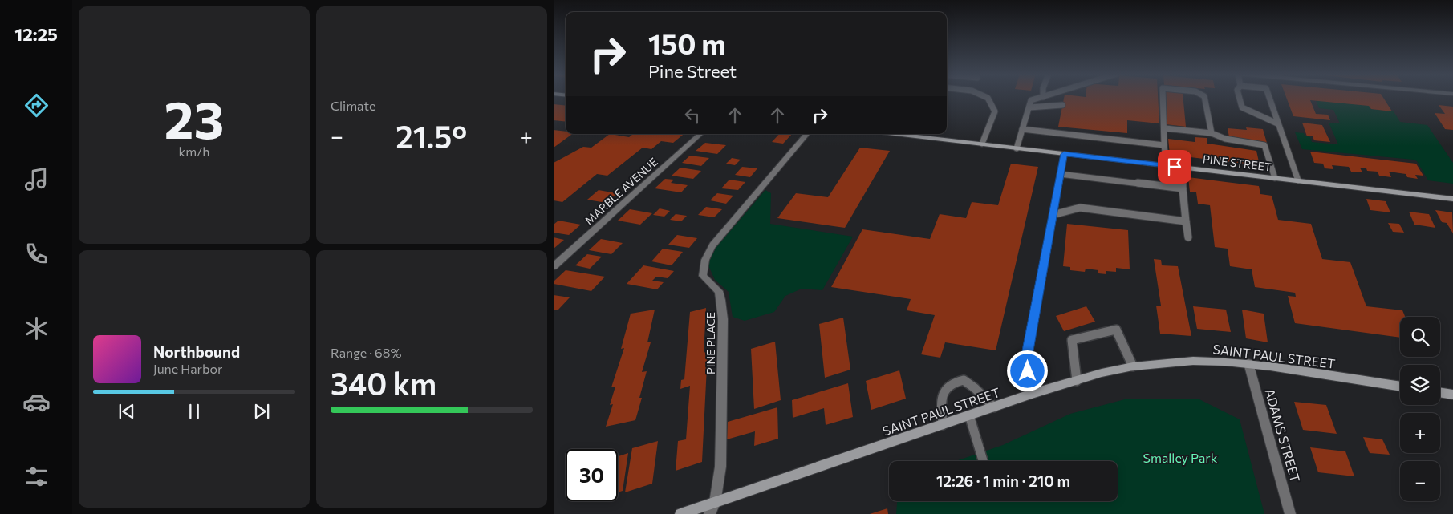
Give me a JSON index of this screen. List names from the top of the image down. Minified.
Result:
{"streets":{"main road":["PINE STREET","SAINT PAUL STREET"],"street":["MARBLE AVENUE","PINE PLACE","ADAMS STREET"]},"crossings":[["PINE PLACE","SAINT PAUL STREET"],["SAINT PAUL STREET","ADAMS STREET"]],"parks":["Smalley Park"],"page":{"tabs":"12:25","tile":[["23","km/h"],"Climate",["Range · 68%","340 km"]],"turn":["150 m","Pine Street"],"heat":["−","21.5°","+"],"map_buttons":["+","−"],"song":["Northbound","June Harbor"],"limit":"30","trip":"12:26 · 1 min · 210 m"}}
